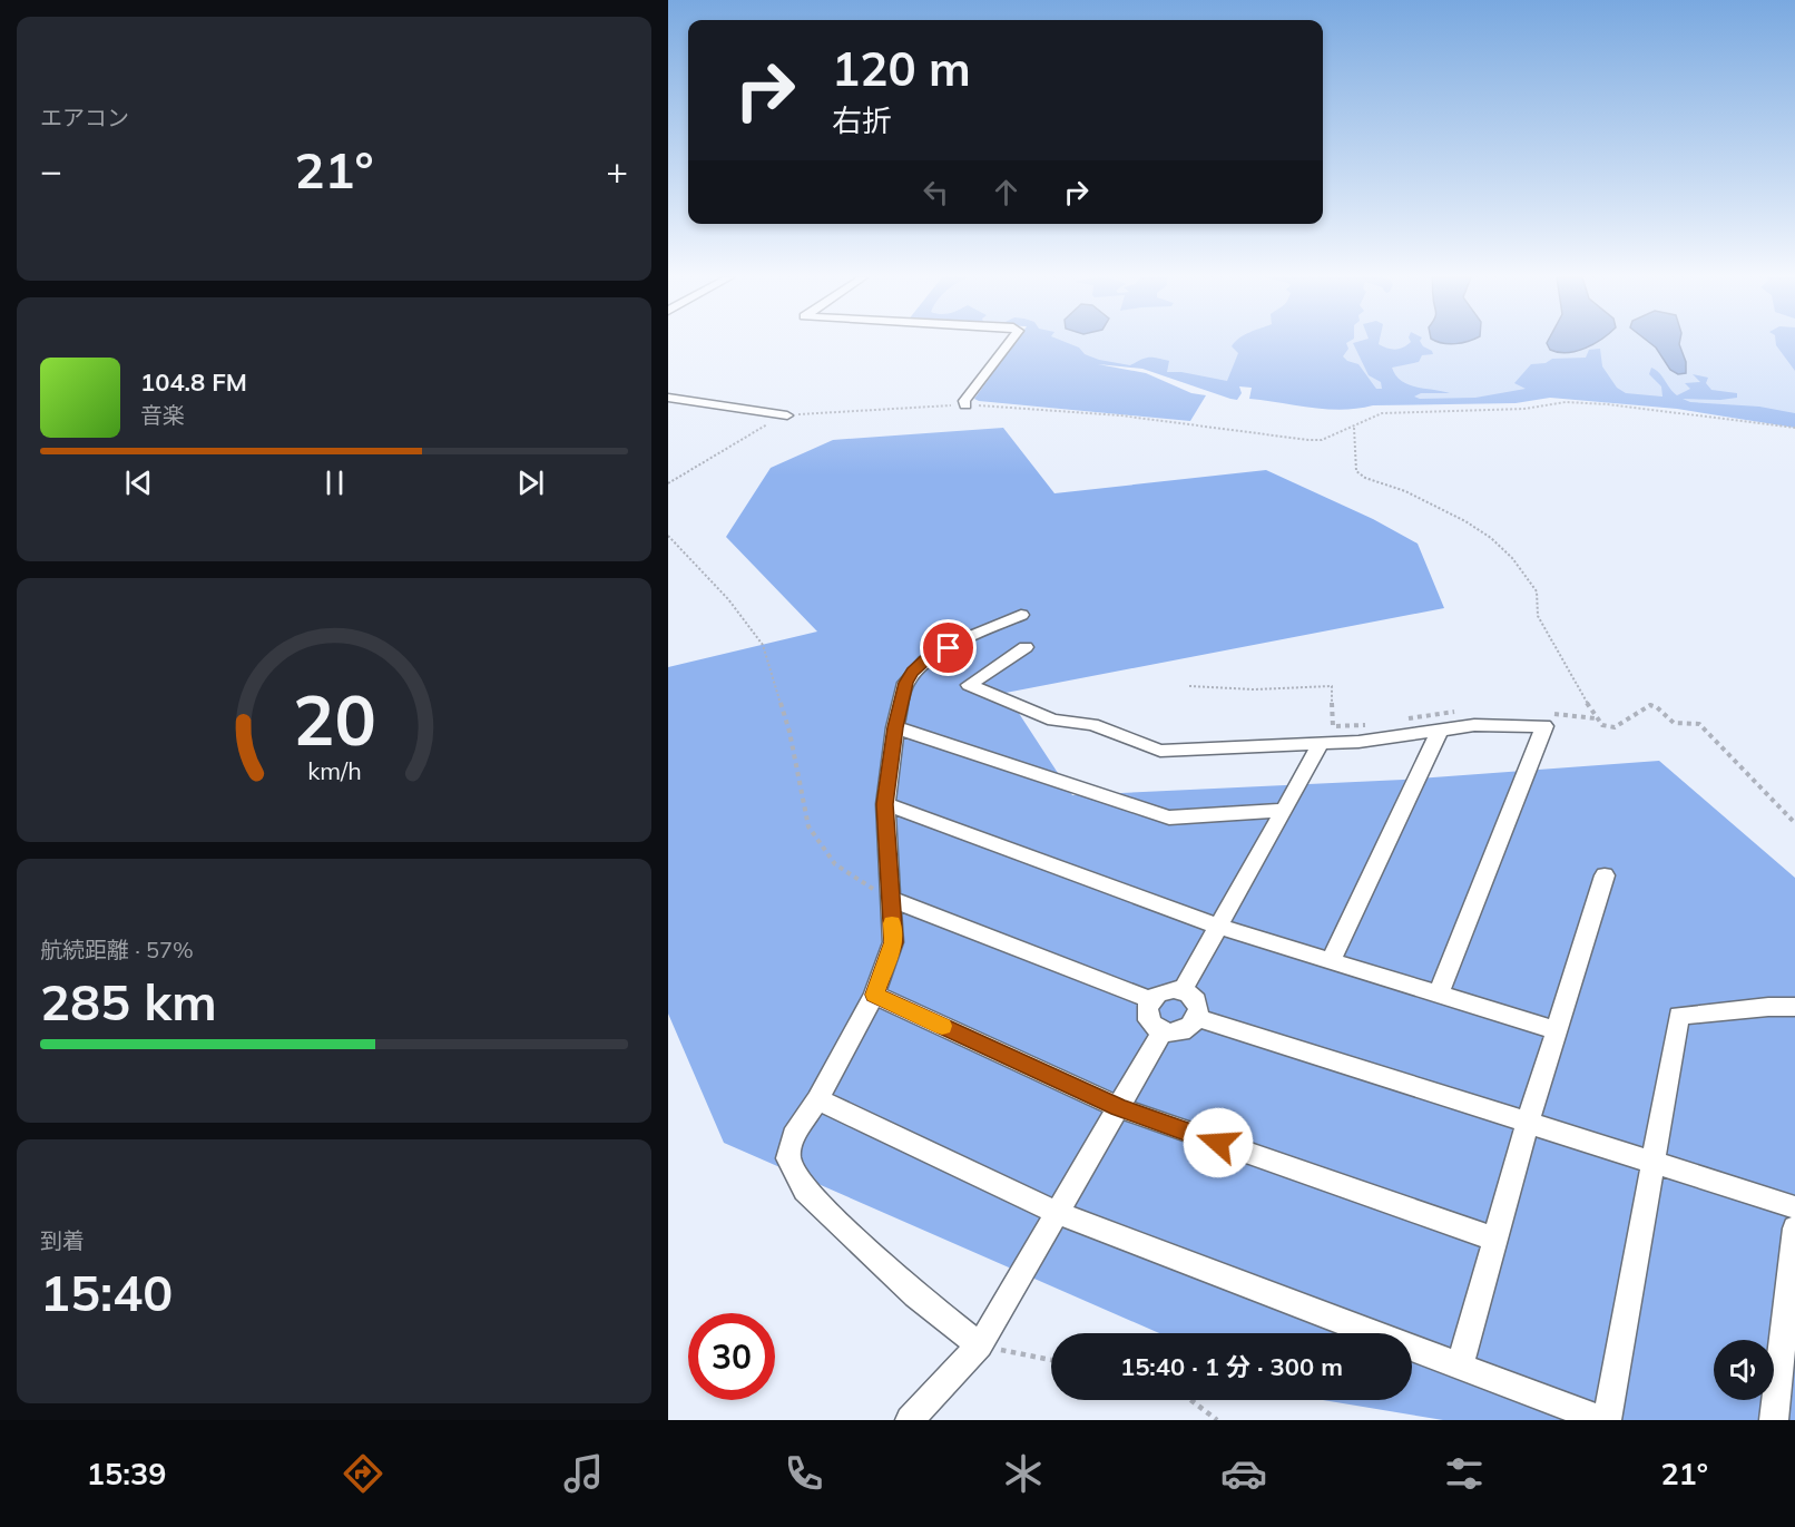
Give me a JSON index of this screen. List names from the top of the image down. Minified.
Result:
{"page":{"tile":["エアコン",["航続距離 · 57%","285 km"],["到着","15:40"]],"turn":["120 m","右折"],"heat":["−","21°","+"],"song":["104.8 FM","音楽"],"limit":"30","trip":"15:40 · 1 分 · 300 m","tabs":["15:39","21°"],"gauge":["20","km/h"]}}
